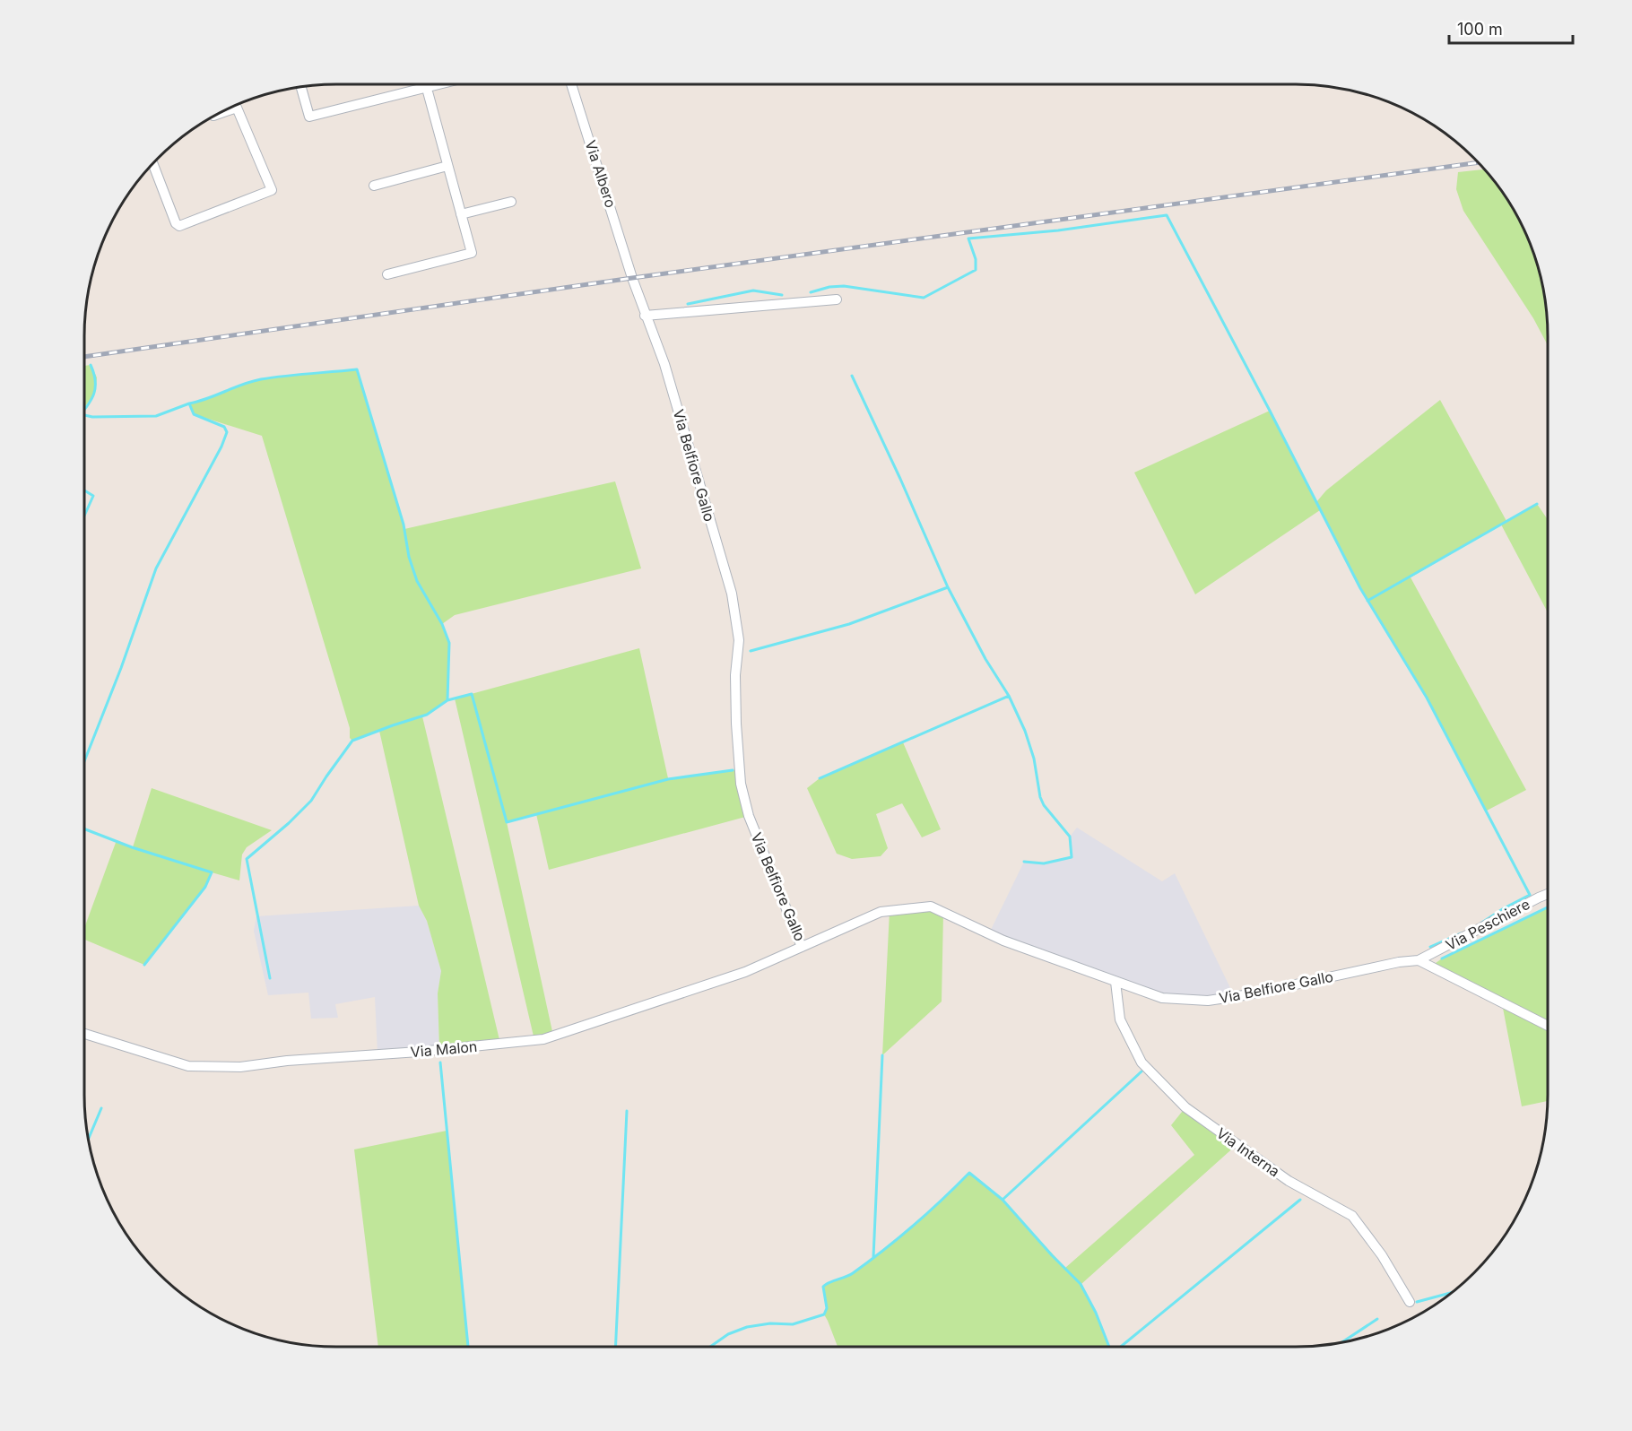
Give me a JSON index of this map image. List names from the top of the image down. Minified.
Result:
{"streets":{"street":["Via Albero","Via Belfiore Gallo","Via Peschiere","Via Malon","Via Interna"]},"crossings":[["Via Albero","Via Belfiore Gallo"],["Via Belfiore Gallo","Via Peschiere"],["Via Belfiore Gallo","Via Malon"],["Via Belfiore Gallo","Via Interna"]],"scale_bar":"100 m"}
